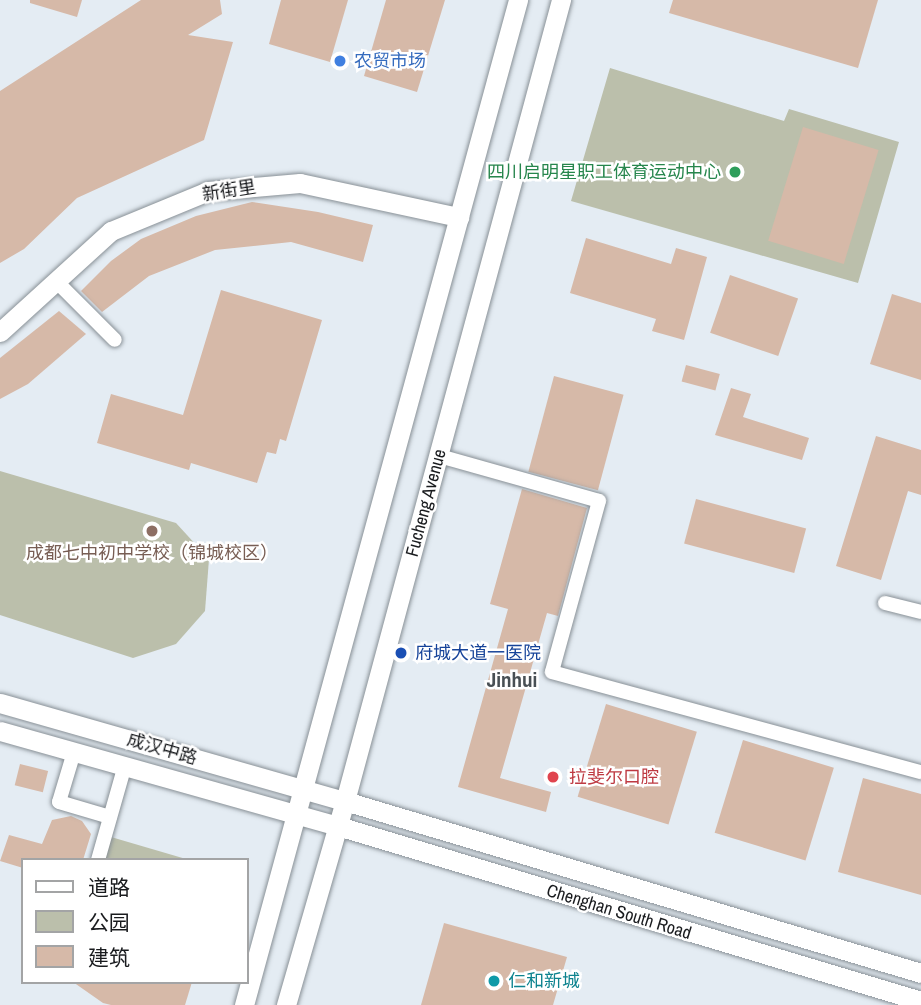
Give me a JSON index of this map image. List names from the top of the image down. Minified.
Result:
{"streets":{"main road":["新街里","Fucheng Avenue","成汉中路","Chenghan South Road"]},"crossings":[["Fucheng Avenue","Chenghan South Road"],["成汉中路","Chenghan South Road"]],"districts":["Jinhui"],"places":["农贸市场","四川启明星职工体育运动中心","成都七中初中学校（锦城校区）","府城大道一医院","拉斐尔口腔","仁和新城"],"legend":["道路","公园","建筑"]}
